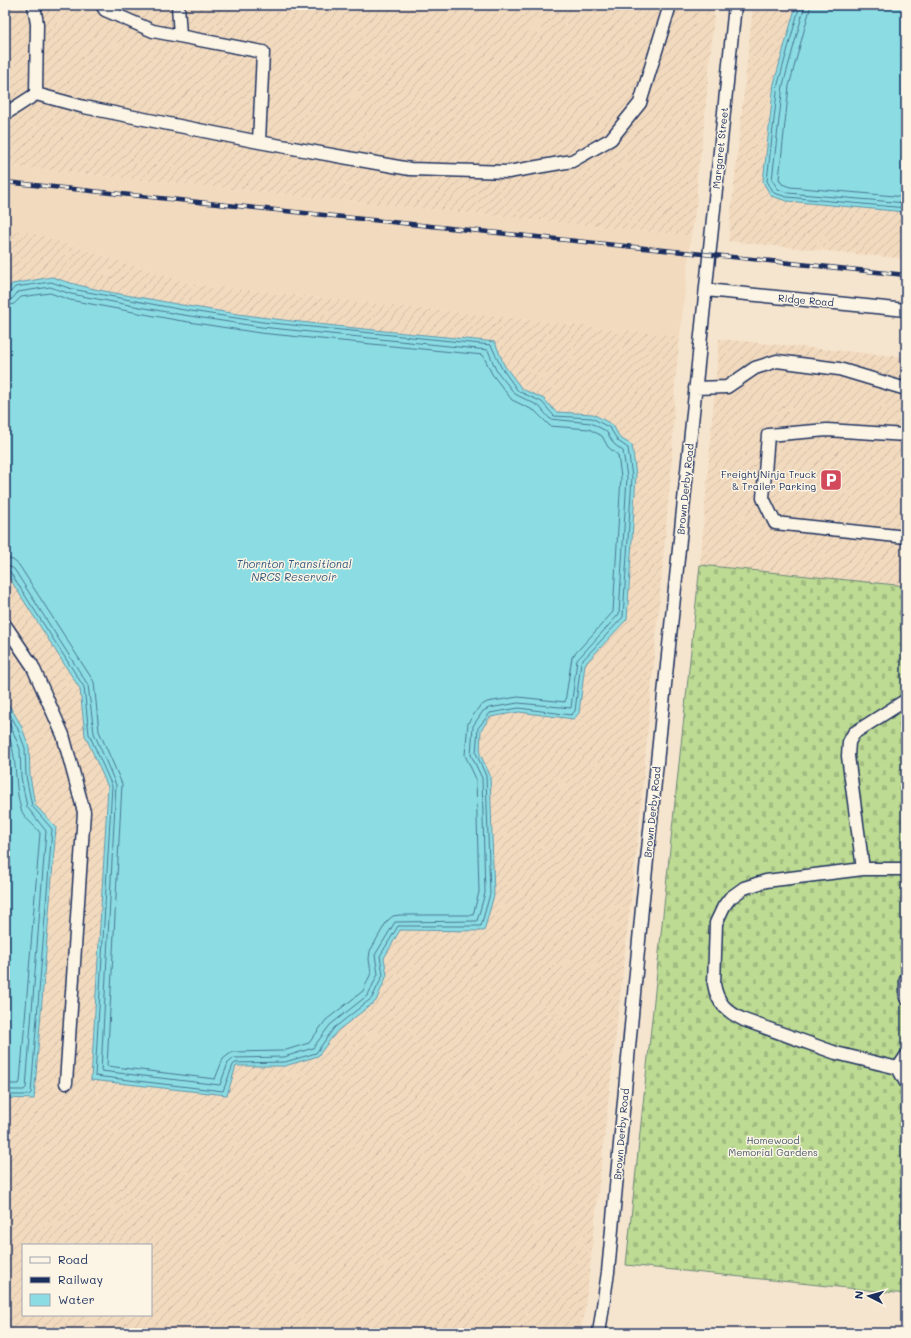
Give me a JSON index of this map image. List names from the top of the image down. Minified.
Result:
{"streets":{"street":["Margaret Street","Ridge Road","Brown Derby Road"]},"crossings":[["Margaret Street","Ridge Road"],["Margaret Street","Brown Derby Road"],["Ridge Road","Brown Derby Road"]],"water":["Thornton Transitional NRCS Reservoir"],"parks":["Homewood Memorial Gardens"],"places":{"parking":["Freight Ninja Truck & Trailer Parking"]},"legend":["Road","Railway","Water"],"north":"left"}
